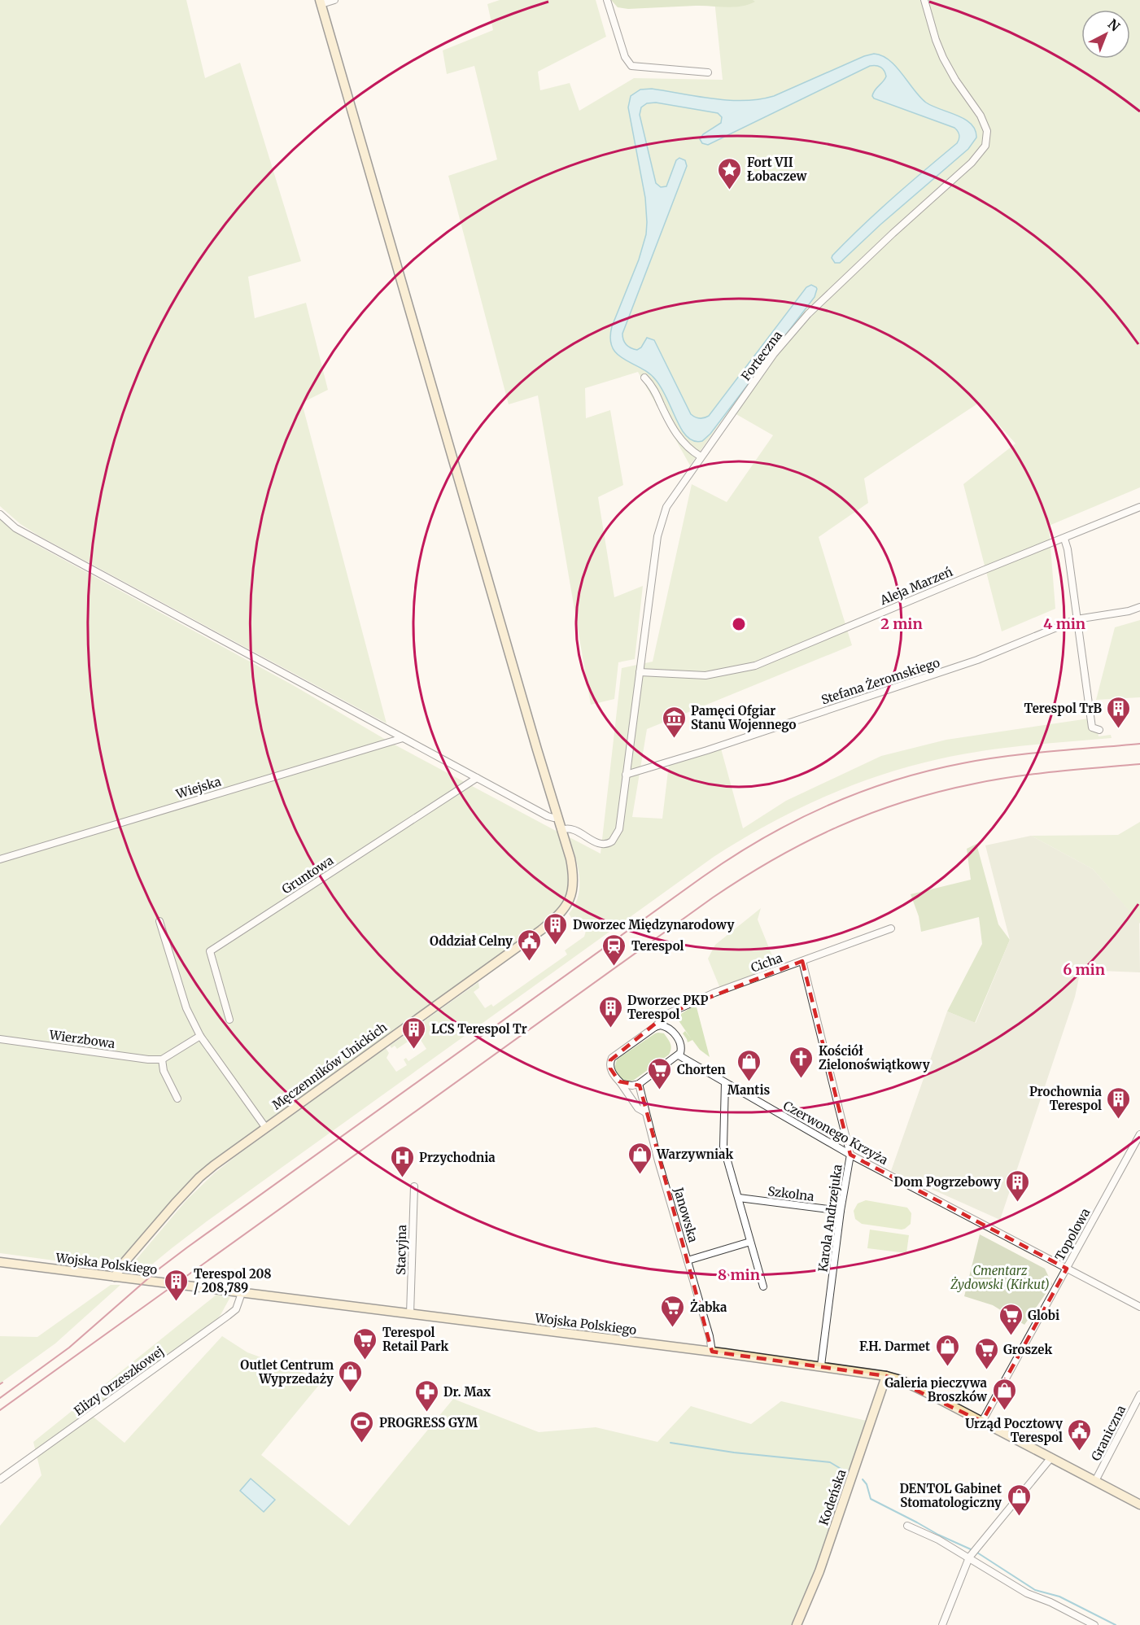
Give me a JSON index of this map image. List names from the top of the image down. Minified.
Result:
{"streets":{"main road":["Męczenników Unickich","Wojska Polskiego","Kodeńska"],"street":["Forteczna","Aleja Marzeń","Stefana Żeromskiego","Wiejska","Gruntowa","Cicha","Wierzbowa","Czerwonego Krzyża","Szkolna","Janowska","Karola Andrzejuka","Topolowa","Stacyjna","Elizy Orzeszkowej","Graniczna"]},"crossings":[["Forteczna","Aleja Marzeń"],["Forteczna","Stefana Żeromskiego"],["Forteczna","Męczenników Unickich"],["Cicha","Janowska"],["Cicha","Karola Andrzejuka"],["Męczenników Unickich","Wojska Polskiego"],["Czerwonego Krzyża","Karola Andrzejuka"],["Czerwonego Krzyża","Topolowa"],["Szkolna","Karola Andrzejuka"],["Janowska","Wojska Polskiego"],["Karola Andrzejuka","Wojska Polskiego"],["Topolowa","Wojska Polskiego"],["Stacyjna","Wojska Polskiego"],["Wojska Polskiego","Elizy Orzeszkowej"],["Wojska Polskiego","Graniczna"],["Wojska Polskiego","Kodeńska"]],"parks":["Cmentarz Żydowski (Kirkut)"],"places":{"place":["Fort VII Łobaczew"],"building":["Terespol TrB","Dworzec Międzynarodowy","Dworzec PKP Terespol","LCS Terespol Tr","Prochownia Terespol","Dom Pogrzebowy","Terespol 208 / 208,789"],"museum":["Pamęci Ofgiar Stanu Wojennego"],"public building":["Oddział Celny","Urząd Pocztowy Terespol"],"station":["Terespol"],"church":["Kościół Zielonoświątkowy"],"shop":["Mantis","Warzywniak","F.H. Darmet","Outlet Centrum Wyprzedaży","Galeria pieczywa Broszków","DENTOL Gabinet Stomatologiczny"],"supermarket":["Chorten","Żabka","Globi","Terespol Retail Park","Groszek"],"hospital":["Przychodnia"],"pharmacy":["Dr. Max"],"sports":["PROGRESS GYM"]},"north":"top right","rings":["2 min","4 min","6 min","8 min"]}
